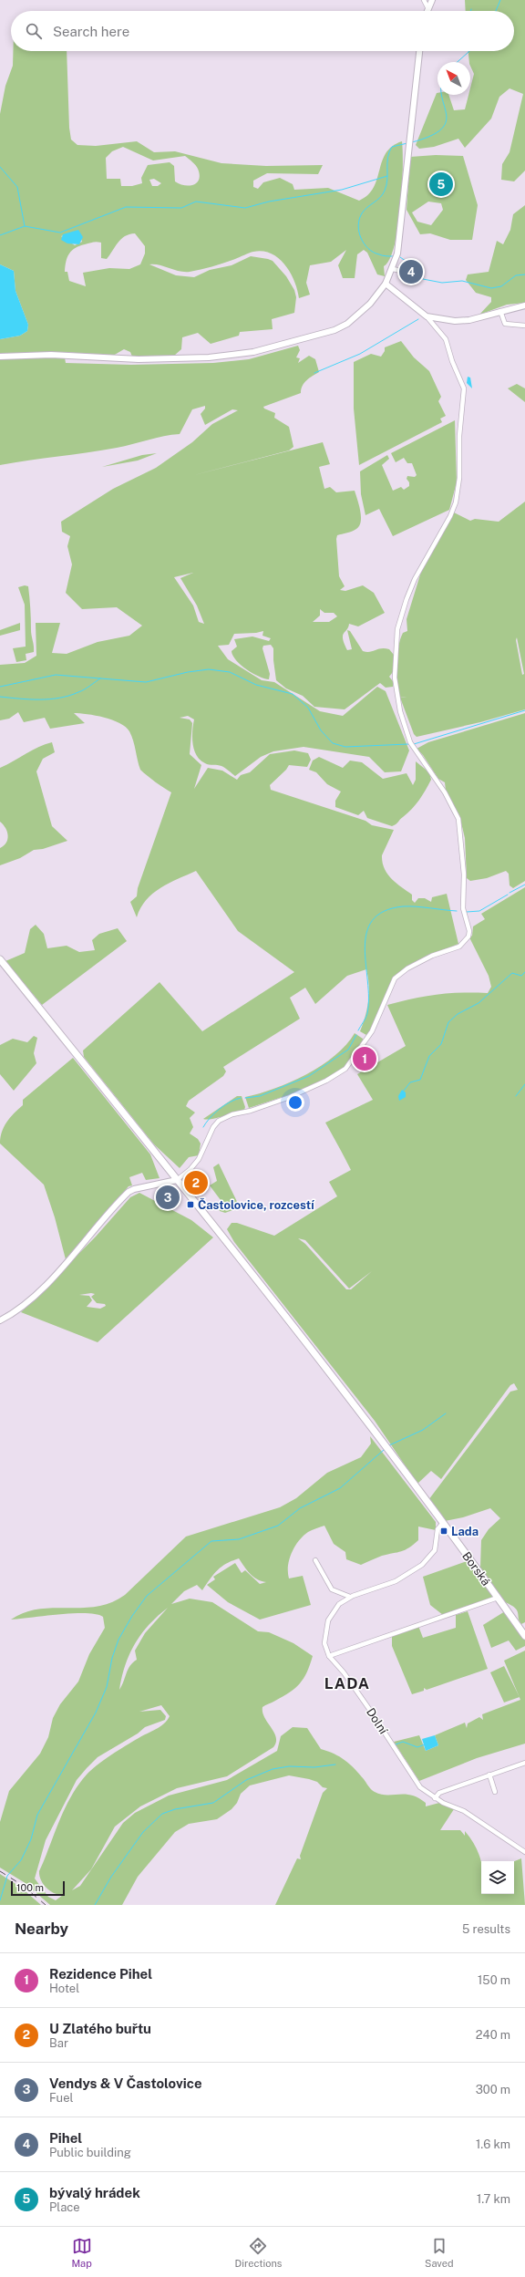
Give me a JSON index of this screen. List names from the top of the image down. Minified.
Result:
{"streets":{"main road":["Borská"],"street":["Dolní"]},"districts":["LADA"],"places":{"transit":["Častolovice, rozcestí","Lada"]},"scale_bar":"100 m","north":"top left","page":{"search":"Search here","pins":["5","4","1","2","3"],"scale":"100 m","heading":["Nearby","5 results"],"list":[{"mark":"1","name":"Rezidence Pihel","note":"Hotel","value":"150 m"},{"mark":"2","name":"U Zlatého buřtu","note":"Bar","value":"240 m"},{"mark":"3","name":"Vendys & V Častolovice","note":"Fuel","value":"300 m"},{"mark":"4","name":"Pihel","note":"Public building","value":"1.6 km"},{"mark":"5","name":"bývalý hrádek","note":"Place","value":"1.7 km"}],"nav":["Map","Directions","Saved"]}}
